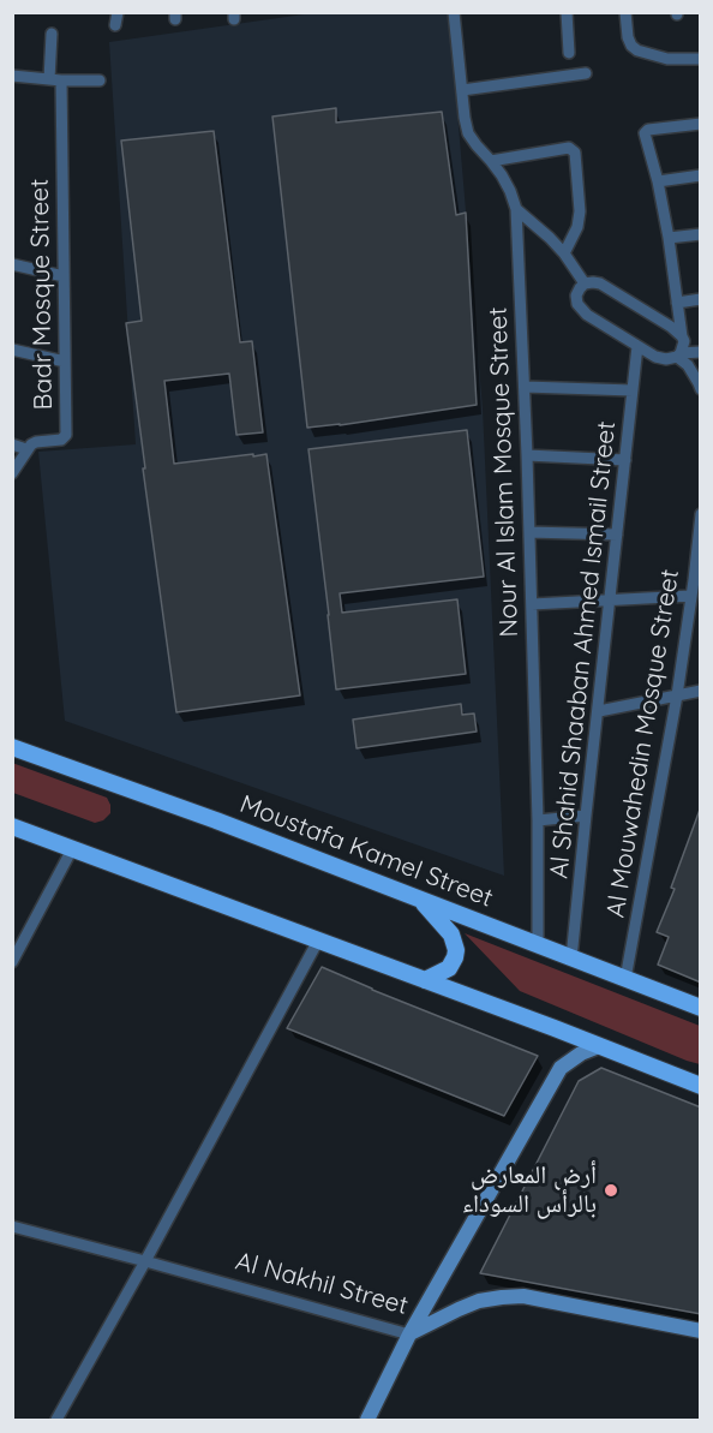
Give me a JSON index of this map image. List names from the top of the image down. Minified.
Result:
{"streets":{"main road":["Moustafa Kamel Street","Al Nakhil Street"],"street":["Badr Mosque Street","Nour Al Islam Mosque Street","Al Shahid Shaaban Ahmed Ismail Street","Al Mouwahedin Mosque Street"]},"crossings":[["Nour Al Islam Mosque Street","Moustafa Kamel Street"],["Al Shahid Shaaban Ahmed Ismail Street","Moustafa Kamel Street"],["Al Mouwahedin Mosque Street","Moustafa Kamel Street"]],"places":["أرض المعارض بالرأس السوداء"]}
